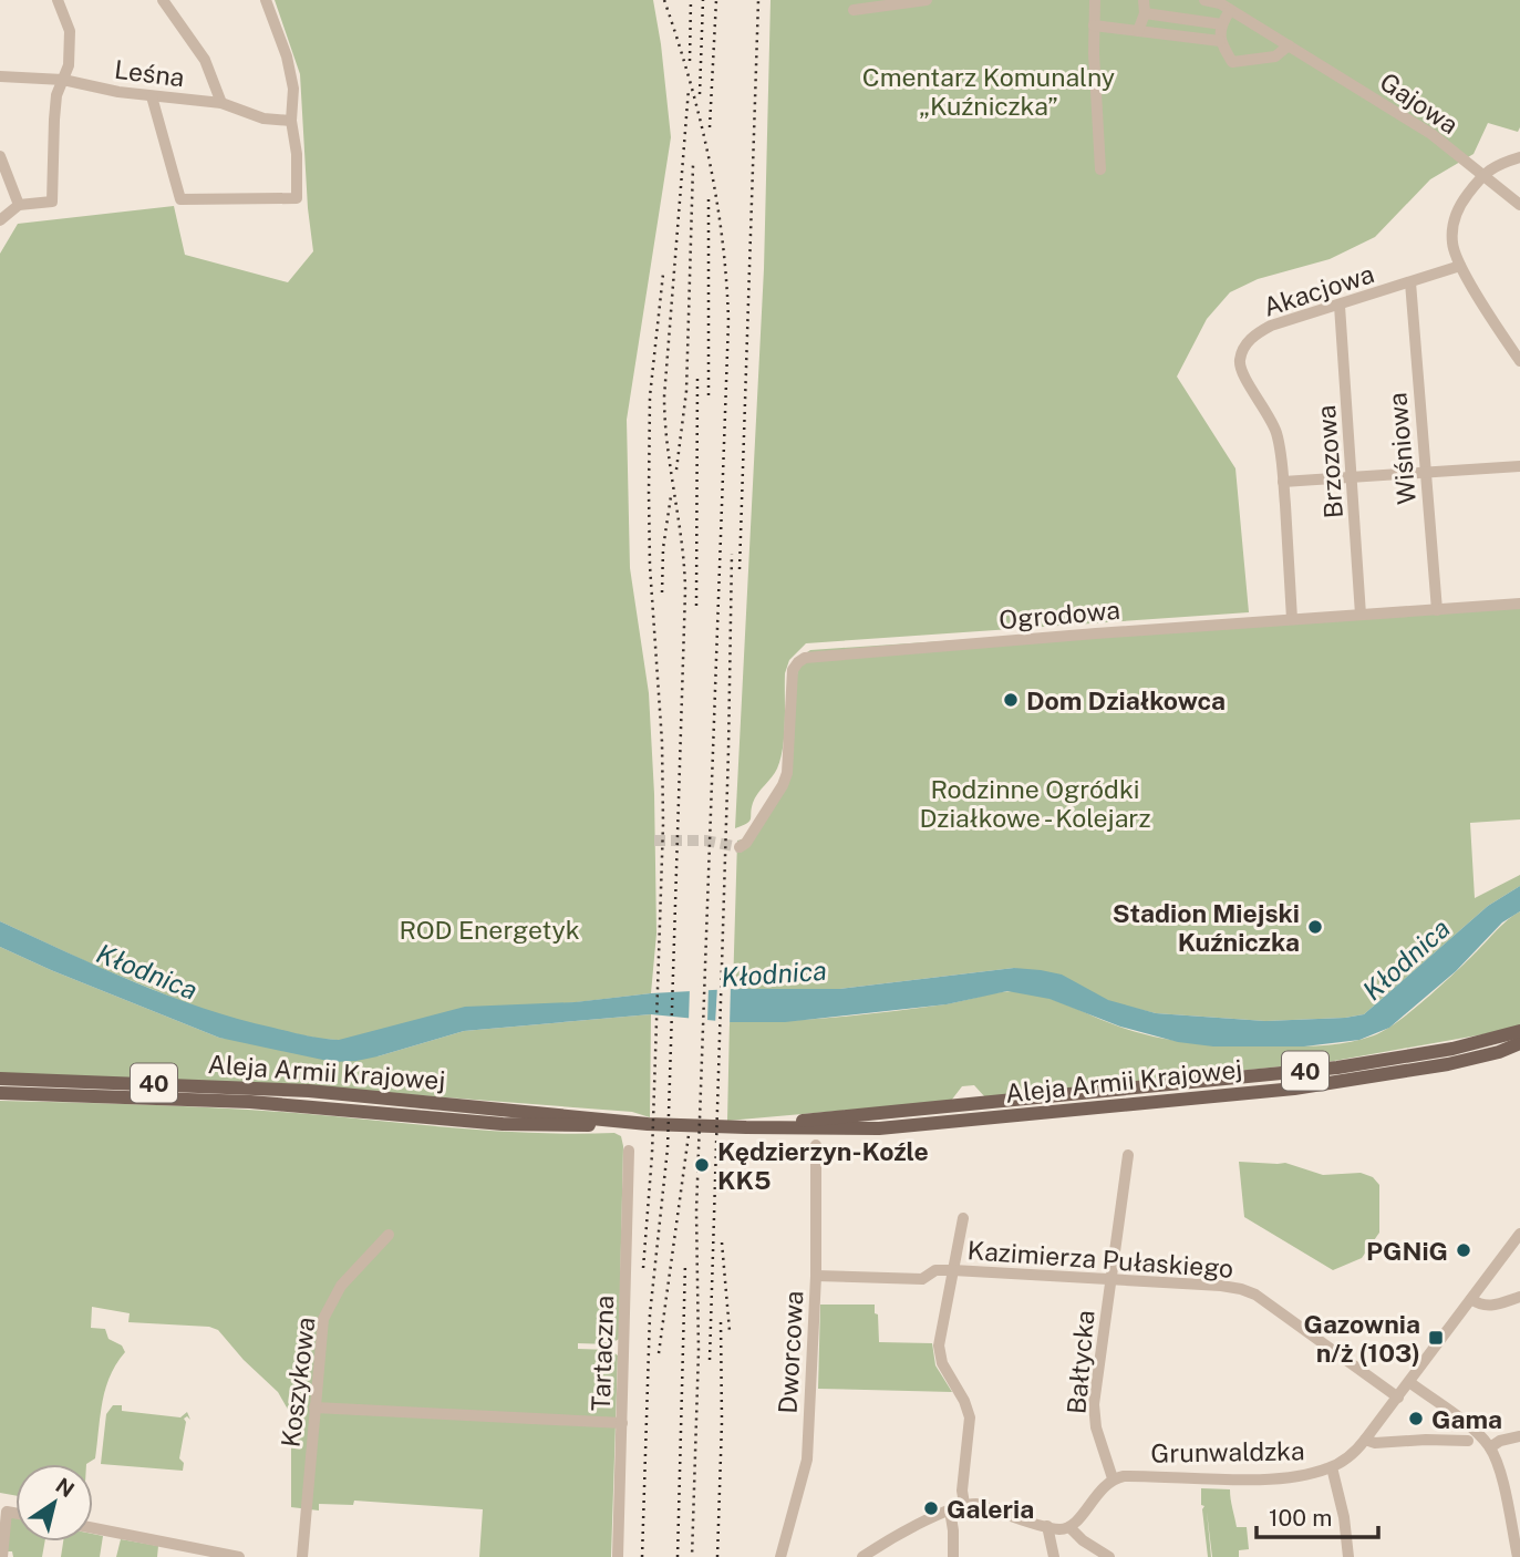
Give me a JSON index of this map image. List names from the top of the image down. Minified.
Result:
{"streets":{"main road":["40","Aleja Armii Krajowej"],"street":["Leśna","Gajowa","Akacjowa","Wiśniowa","Brzozowa","Ogrodowa","Kazimierza Pułaskiego","Dworcowa","Tartaczna","Bałtycka","Koszykowa","Grunwaldzka"]},"crossings":[["Akacjowa","Wiśniowa"],["Akacjowa","Brzozowa"],["Akacjowa","Ogrodowa"],["Wiśniowa","Ogrodowa"],["Brzozowa","Ogrodowa"],["Kazimierza Pułaskiego","Dworcowa"],["Kazimierza Pułaskiego","Bałtycka"],["Kazimierza Pułaskiego","Grunwaldzka"],["Bałtycka","Grunwaldzka"]],"water":["Kłodnica"],"parks":["Cmentarz Komunalny „Kuźniczka”","Rodzinne Ogródki Działkowe - Kolejarz","ROD Energetyk"],"places":{"other":["Dom Działkowca","Stadion Miejski Kuźniczka","Kędzierzyn-Koźle KK5","PGNiG","Gama","Galeria"],"transit":["Gazownia n/ż (103)"]},"scale_bar":"100 m","north":"top right"}
